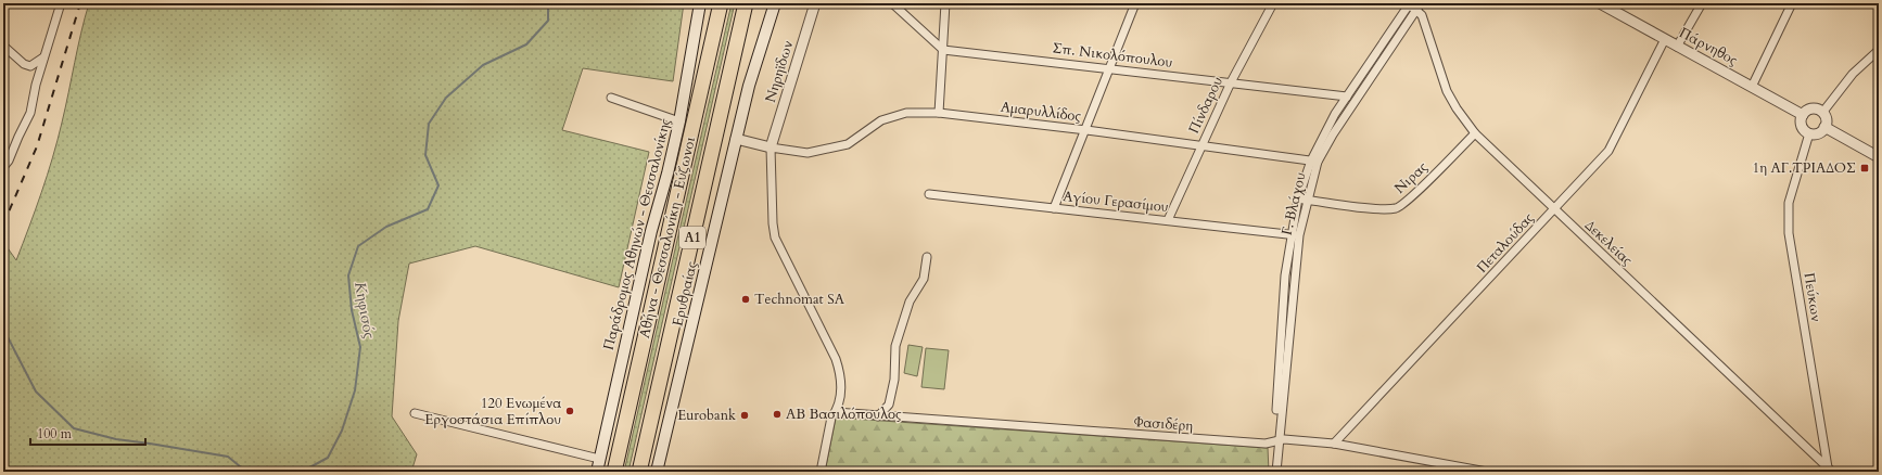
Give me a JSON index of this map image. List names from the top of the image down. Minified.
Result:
{"streets":{"highway":["Αθήνα - Θεσσαλονίκη - Εύζωνοι","Α1"],"main road":["Παράδρομος Αθηνών - Θεσσαλονίκης","Ερυθραίας"],"street":["Πάρνηθος","Σπ. Νικολόπουλου","Νηρηϊδων","Πίνδαρου","Αμαρυλλίδος","Νιρας","Αγίου Γερασίμου","Γ. Βλάχου","Πεταλούδας","Δεκελείας","Πεύκων","Φασιδέρη"]},"crossings":[["Πάρνηθος","Πεταλούδας"],["Πάρνηθος","Πεύκων"],["Σπ. Νικολόπουλου","Πίνδαρου"],["Σπ. Νικολόπουλου","Γ. Βλάχου"],["Νηρηϊδων","Αμαρυλλίδος"],["Πίνδαρου","Αμαρυλλίδος"],["Πίνδαρου","Αγίου Γερασίμου"],["Αμαρυλλίδος","Γ. Βλάχου"],["Νιρας","Γ. Βλάχου"],["Νιρας","Δεκελείας"],["Αγίου Γερασίμου","Γ. Βλάχου"],["Γ. Βλάχου","Δεκελείας"],["Γ. Βλάχου","Φασιδέρη"],["Πεταλούδας","Δεκελείας"],["Πεταλούδας","Φασιδέρη"],["Δεκελείας","Πεύκων"]],"water":["Κηφισός"],"places":{"transit":["1η ΑΓ.ΤΡΙΑΔΟΣ"],"other":["Technomat SA","120 Ενωμένα Εργοστάσια Επίπλου","ΑΒ Βασιλόπουλος","Eurobank"]},"scale_bar":"100 m"}
